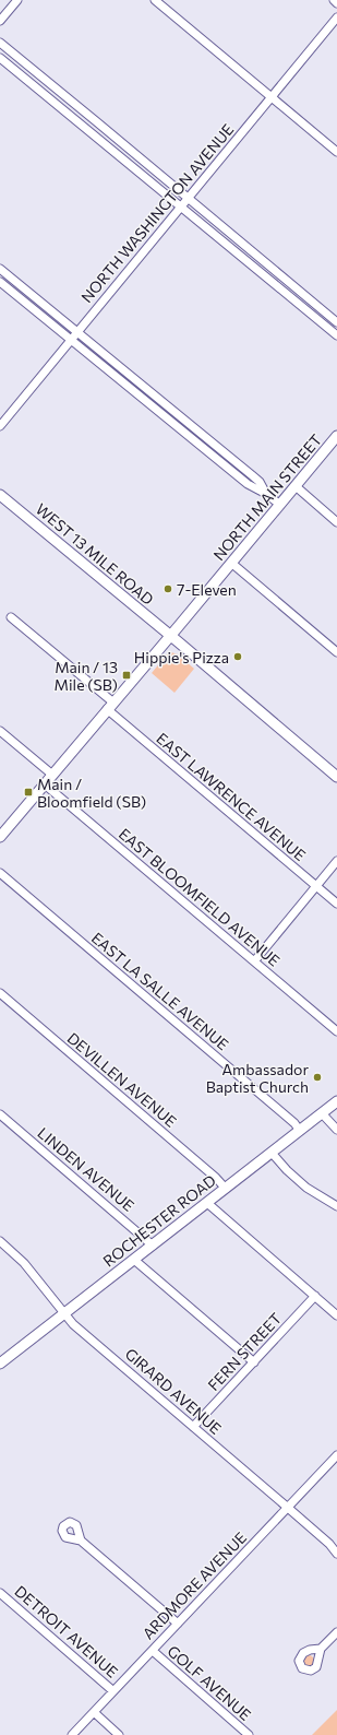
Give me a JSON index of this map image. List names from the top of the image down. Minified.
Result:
{"streets":{"main road":["NORTH MAIN STREET","WEST 13 MILE ROAD","ROCHESTER ROAD"],"street":["NORTH WASHINGTON AVENUE","EAST LAWRENCE AVENUE","EAST BLOOMFIELD AVENUE","EAST LA SALLE AVENUE","DEVILLEN AVENUE","LINDEN AVENUE","FERN STREET","GIRARD AVENUE","ARDMORE AVENUE","DETROIT AVENUE","GOLF AVENUE"]},"crossings":[["NORTH MAIN STREET","WEST 13 MILE ROAD"],["NORTH MAIN STREET","EAST LAWRENCE AVENUE"],["NORTH MAIN STREET","EAST BLOOMFIELD AVENUE"],["EAST LA SALLE AVENUE","ROCHESTER ROAD"],["DEVILLEN AVENUE","ROCHESTER ROAD"],["LINDEN AVENUE","ROCHESTER ROAD"],["ROCHESTER ROAD","GIRARD AVENUE"],["FERN STREET","GIRARD AVENUE"],["GIRARD AVENUE","ARDMORE AVENUE"],["ARDMORE AVENUE","DETROIT AVENUE"],["ARDMORE AVENUE","GOLF AVENUE"]],"places":{"other":["7-Eleven","Hippie's Pizza","Ambassador Baptist Church"],"transit":["Main / 13 Mile (SB)","Main / Bloomfield (SB)"]}}
